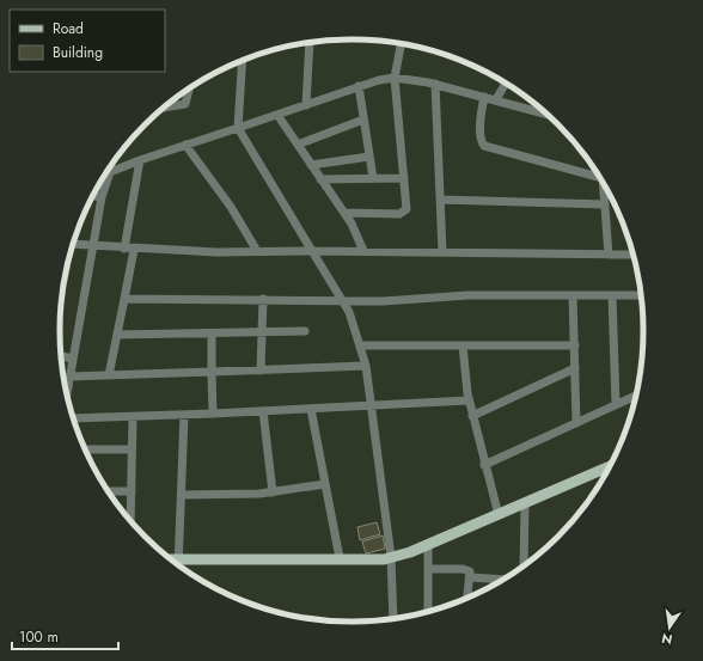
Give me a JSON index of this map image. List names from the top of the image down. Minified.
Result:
{"legend":["Road","Building"],"scale_bar":"100 m","north":"bottom"}
